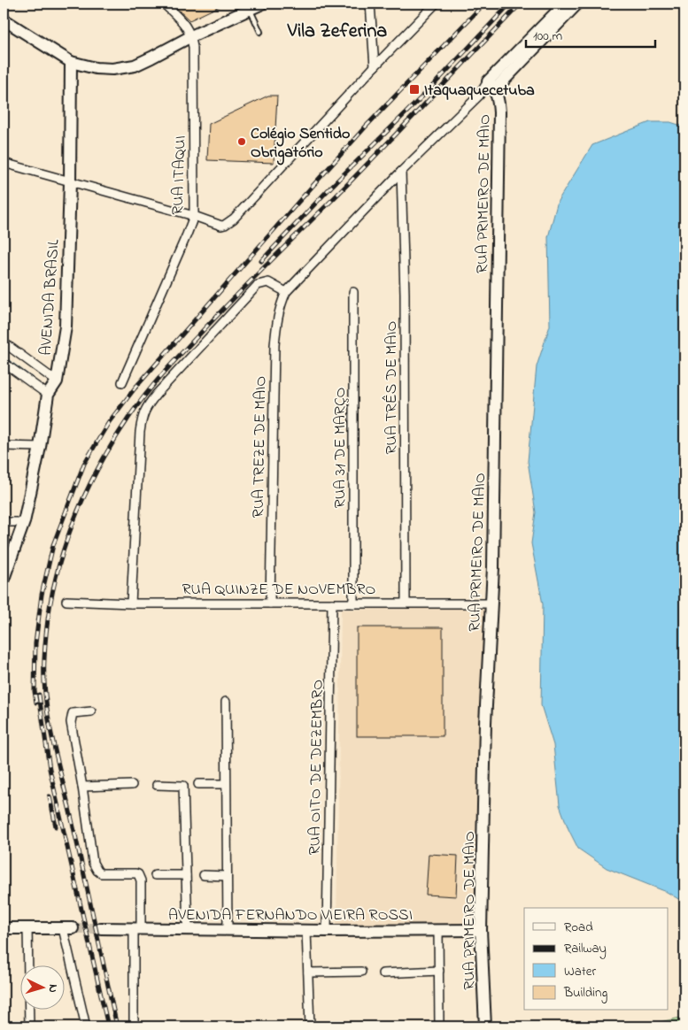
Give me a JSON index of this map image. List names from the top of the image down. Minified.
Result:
{"streets":{"main road":["RUA PRIMEIRO DE MAIO","AVENIDA BRASIL","AVENIDA FERNANDO VIEIRA ROSSI"],"street":["RUA ITAQUI","RUA TRÊS DE MAIO","RUA TREZE DE MAIO","RUA 31 DE MARÇO","RUA QUINZE DE NOVEMBRO","RUA OITO DE DEZEMBRO"]},"crossings":[["RUA PRIMEIRO DE MAIO","RUA QUINZE DE NOVEMBRO"],["RUA PRIMEIRO DE MAIO","AVENIDA FERNANDO VIEIRA ROSSI"],["RUA TRÊS DE MAIO","RUA QUINZE DE NOVEMBRO"],["RUA TREZE DE MAIO","RUA QUINZE DE NOVEMBRO"],["RUA 31 DE MARÇO","RUA QUINZE DE NOVEMBRO"],["RUA QUINZE DE NOVEMBRO","RUA OITO DE DEZEMBRO"],["RUA OITO DE DEZEMBRO","AVENIDA FERNANDO VIEIRA ROSSI"]],"districts":["Vila Zeferina"],"places":{"transit":["Itaquaquecetuba"],"other":["Colégio Sentido Obrigatório"]},"legend":["Road","Railway","Water","Building"],"scale_bar":"100 m","north":"right"}
